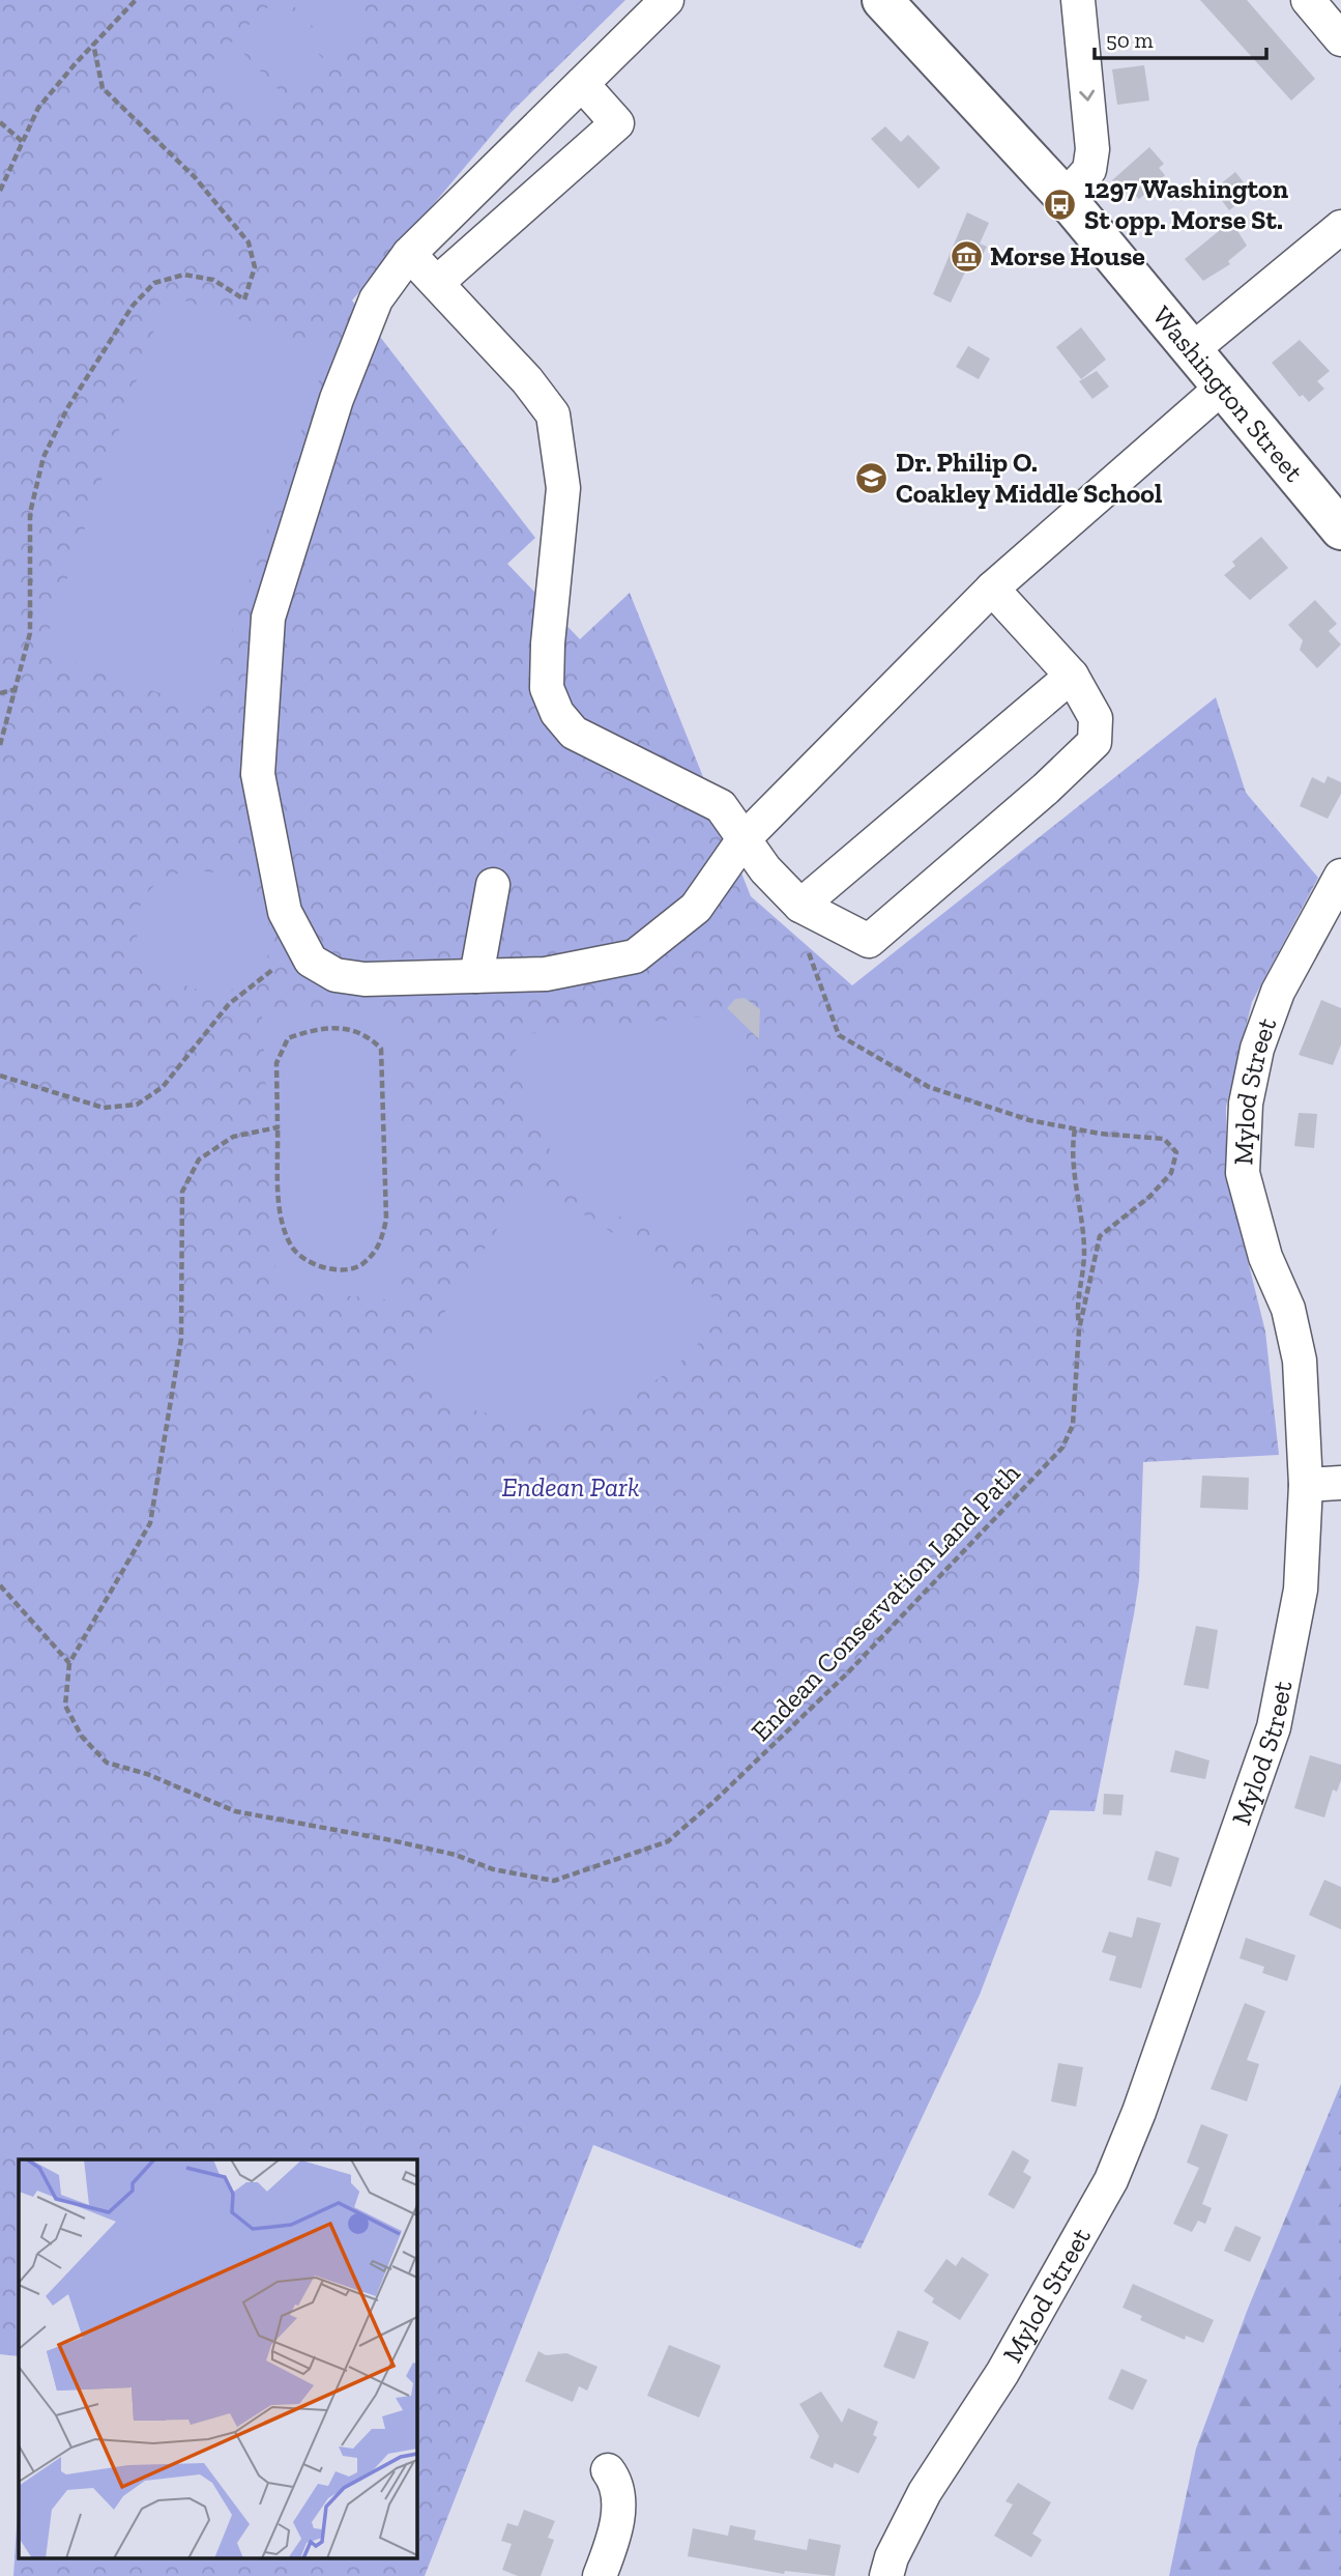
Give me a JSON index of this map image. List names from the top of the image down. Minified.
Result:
{"streets":{"main road":["Washington Street"],"street":["Mylod Street"],"path":["Endean Conservation Land Path"]},"parks":["Endean Park"],"places":{"bus stop":["1297 Washington St opp. Morse St."],"museum":["Morse House"],"school or university":["Dr. Philip O. Coakley Middle School"]},"scale_bar":"50 m"}
